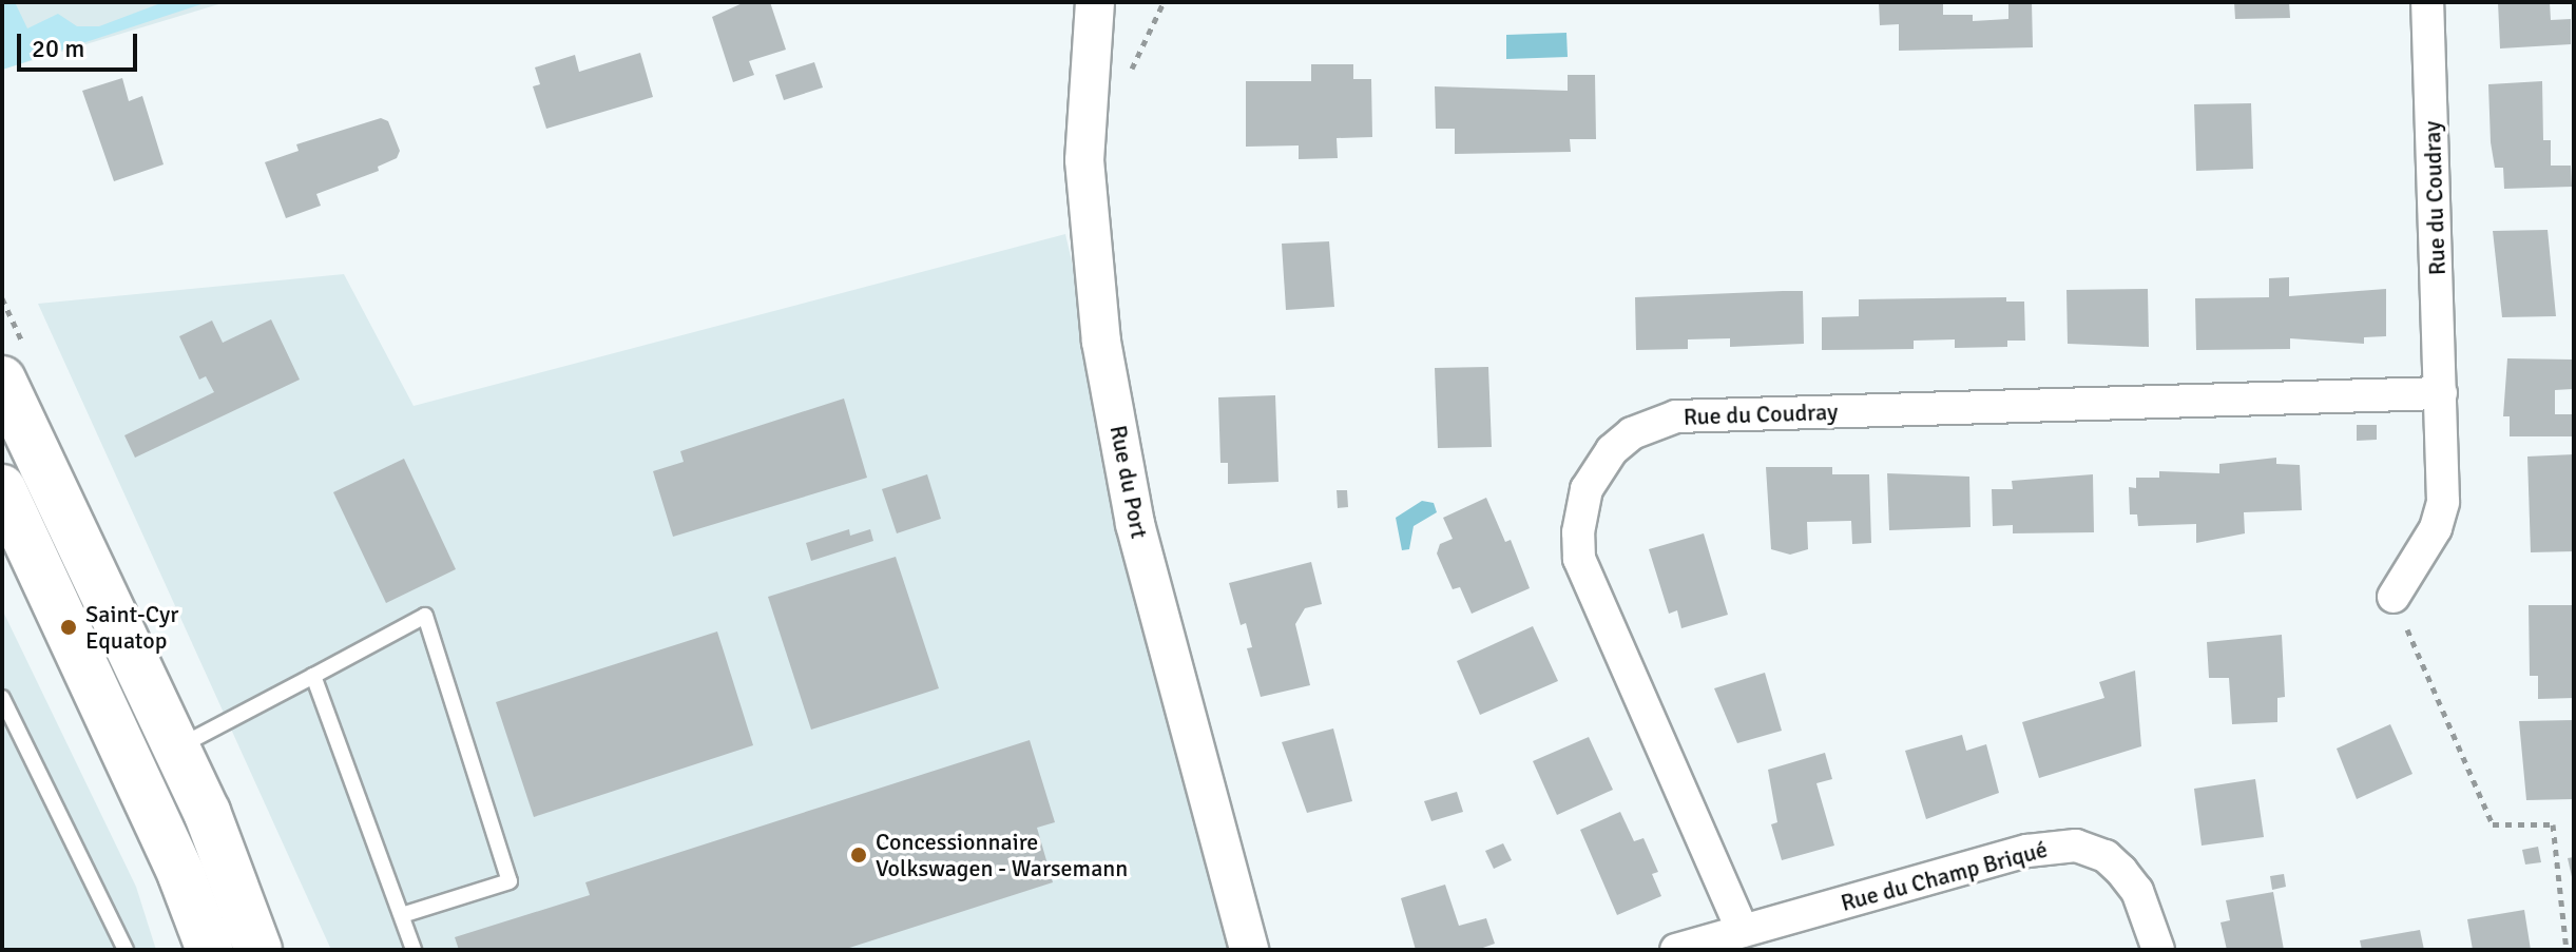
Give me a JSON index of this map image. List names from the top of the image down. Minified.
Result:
{"streets":{"street":["Rue du Coudray","Rue du Port","Rue du Champ Briqué"]},"crossings":[["Rue du Coudray","Rue du Champ Briqué"]],"places":["Saint-Cyr Equatop","Concessionnaire Volkswagen - Warsemann"],"scale_bar":"20 m"}
